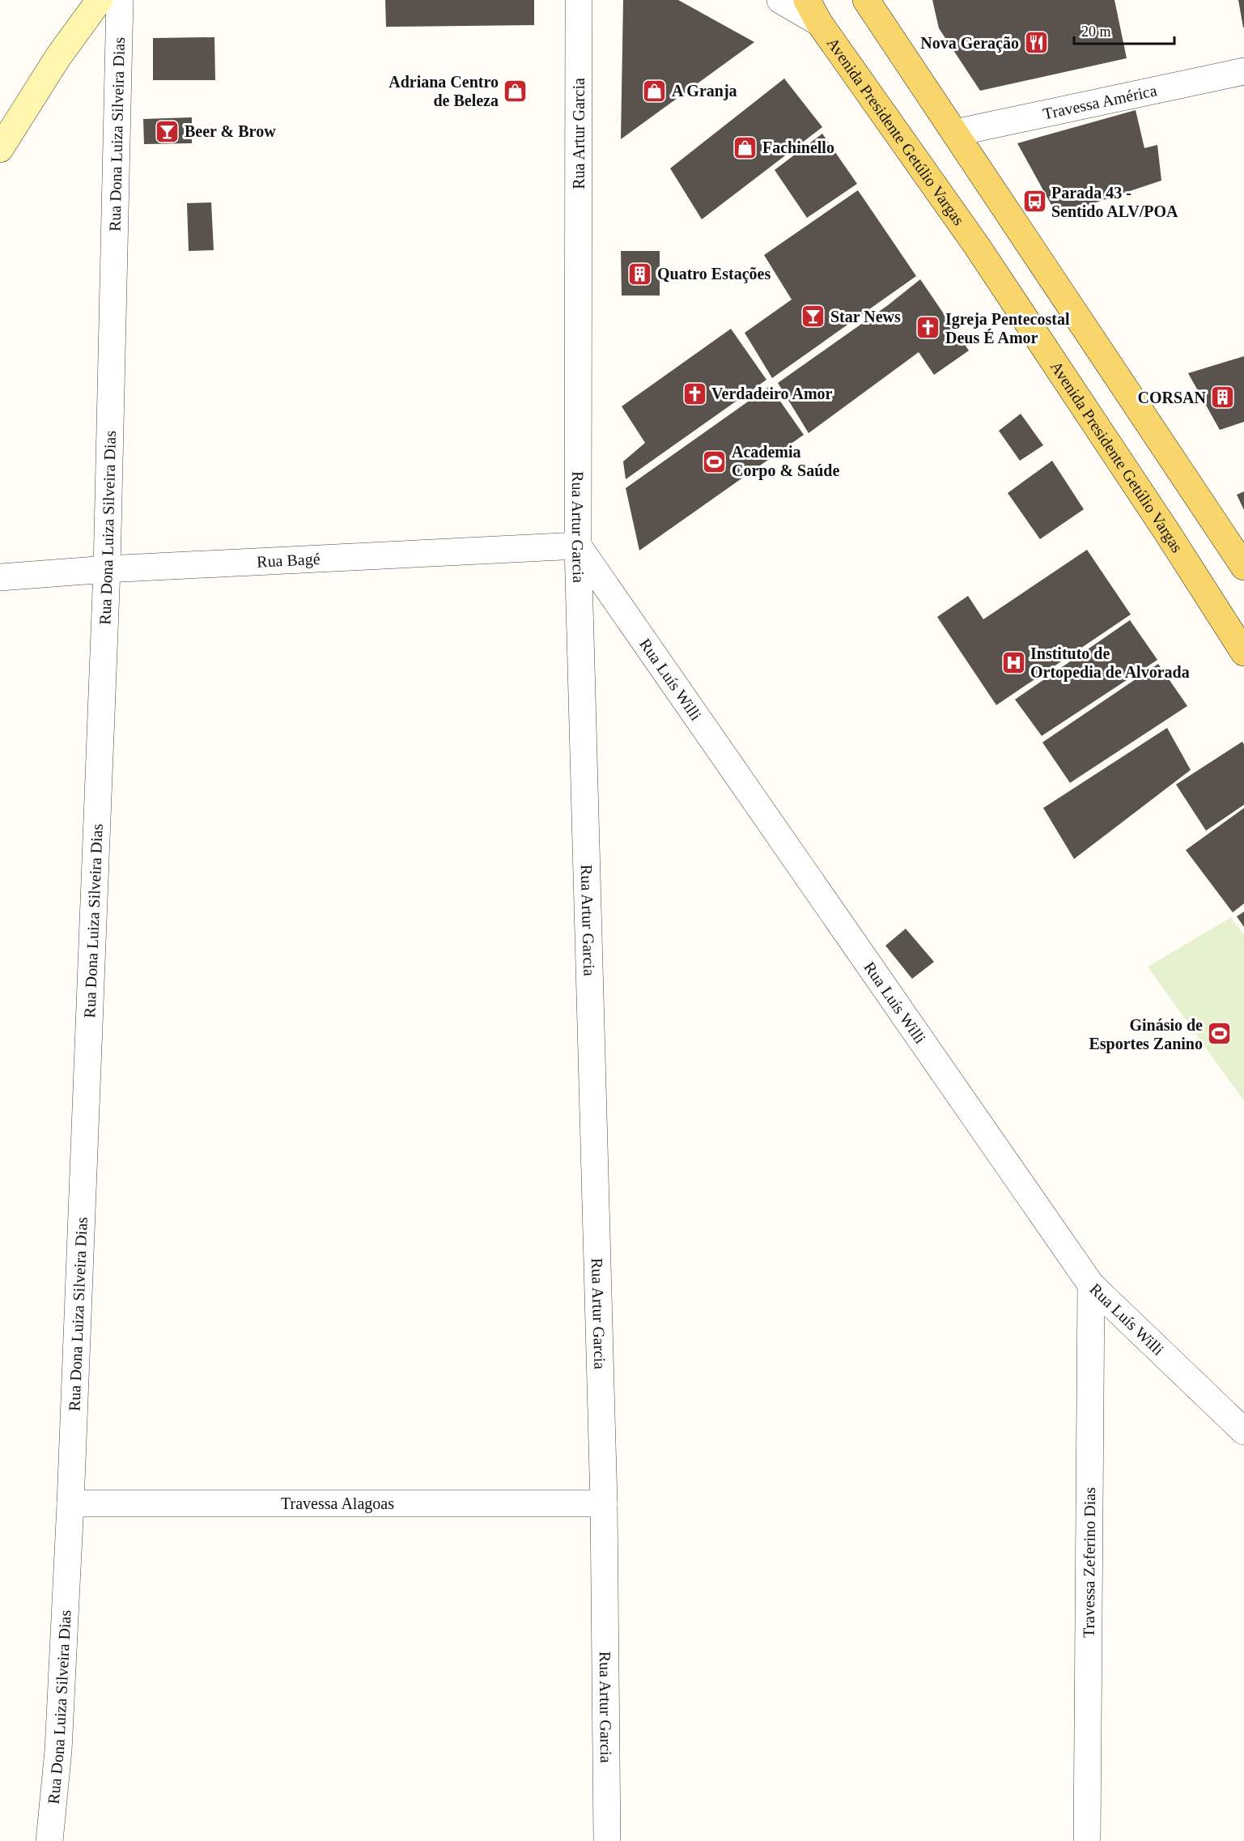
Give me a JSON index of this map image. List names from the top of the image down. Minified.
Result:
{"streets":{"main road":["Avenida Presidente Getúlio Vargas"],"street":["Travessa América","Rua Artur Garcia","Rua Dona Luiza Silveira Dias","Rua Bagé","Rua Luís Willi","Travessa Alagoas","Travessa Zeferino Dias"]},"crossings":[["Rua Artur Garcia","Rua Bagé"],["Rua Artur Garcia","Rua Luís Willi"],["Rua Artur Garcia","Travessa Alagoas"],["Rua Dona Luiza Silveira Dias","Rua Bagé"],["Rua Dona Luiza Silveira Dias","Travessa Alagoas"],["Rua Bagé","Rua Luís Willi"],["Rua Luís Willi","Travessa Zeferino Dias"]],"places":{"restaurant":["Nova Geração"],"shop":["A Granja","Adriana Centro de Beleza","Fachinello"],"bar":["Beer & Brow","Star News"],"bus stop":["Parada 43 - Sentido ALV/POA"],"building":["Quatro Estações","CORSAN"],"church":["Igreja Pentecostal Deus É Amor","Verdadeiro Amor"],"sports":["Academia Corpo & Saúde","Ginásio de Esportes Zanino"],"hospital":["Instituto de Ortopedia de Alvorada"]},"scale_bar":"20 m"}
